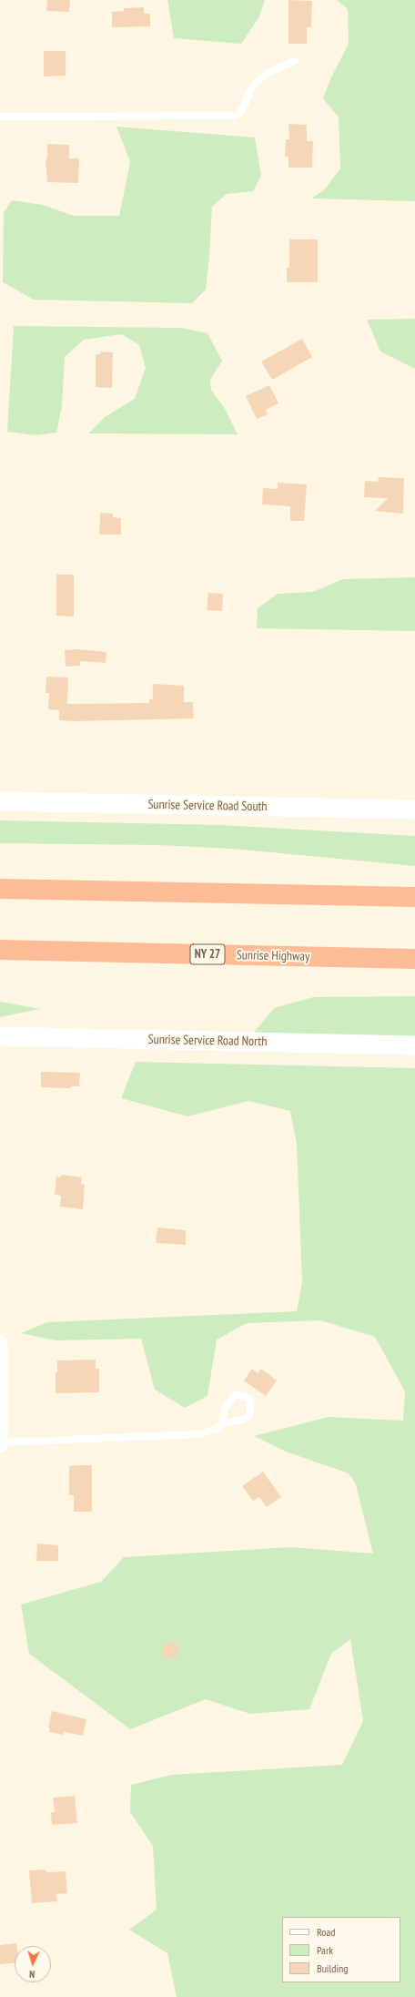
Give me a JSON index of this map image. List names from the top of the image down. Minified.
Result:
{"streets":{"highway":["NY 27","Sunrise Highway"],"street":["Sunrise Service Road South","Sunrise Service Road North"]},"legend":["Road","Park","Building"],"north":"bottom"}
